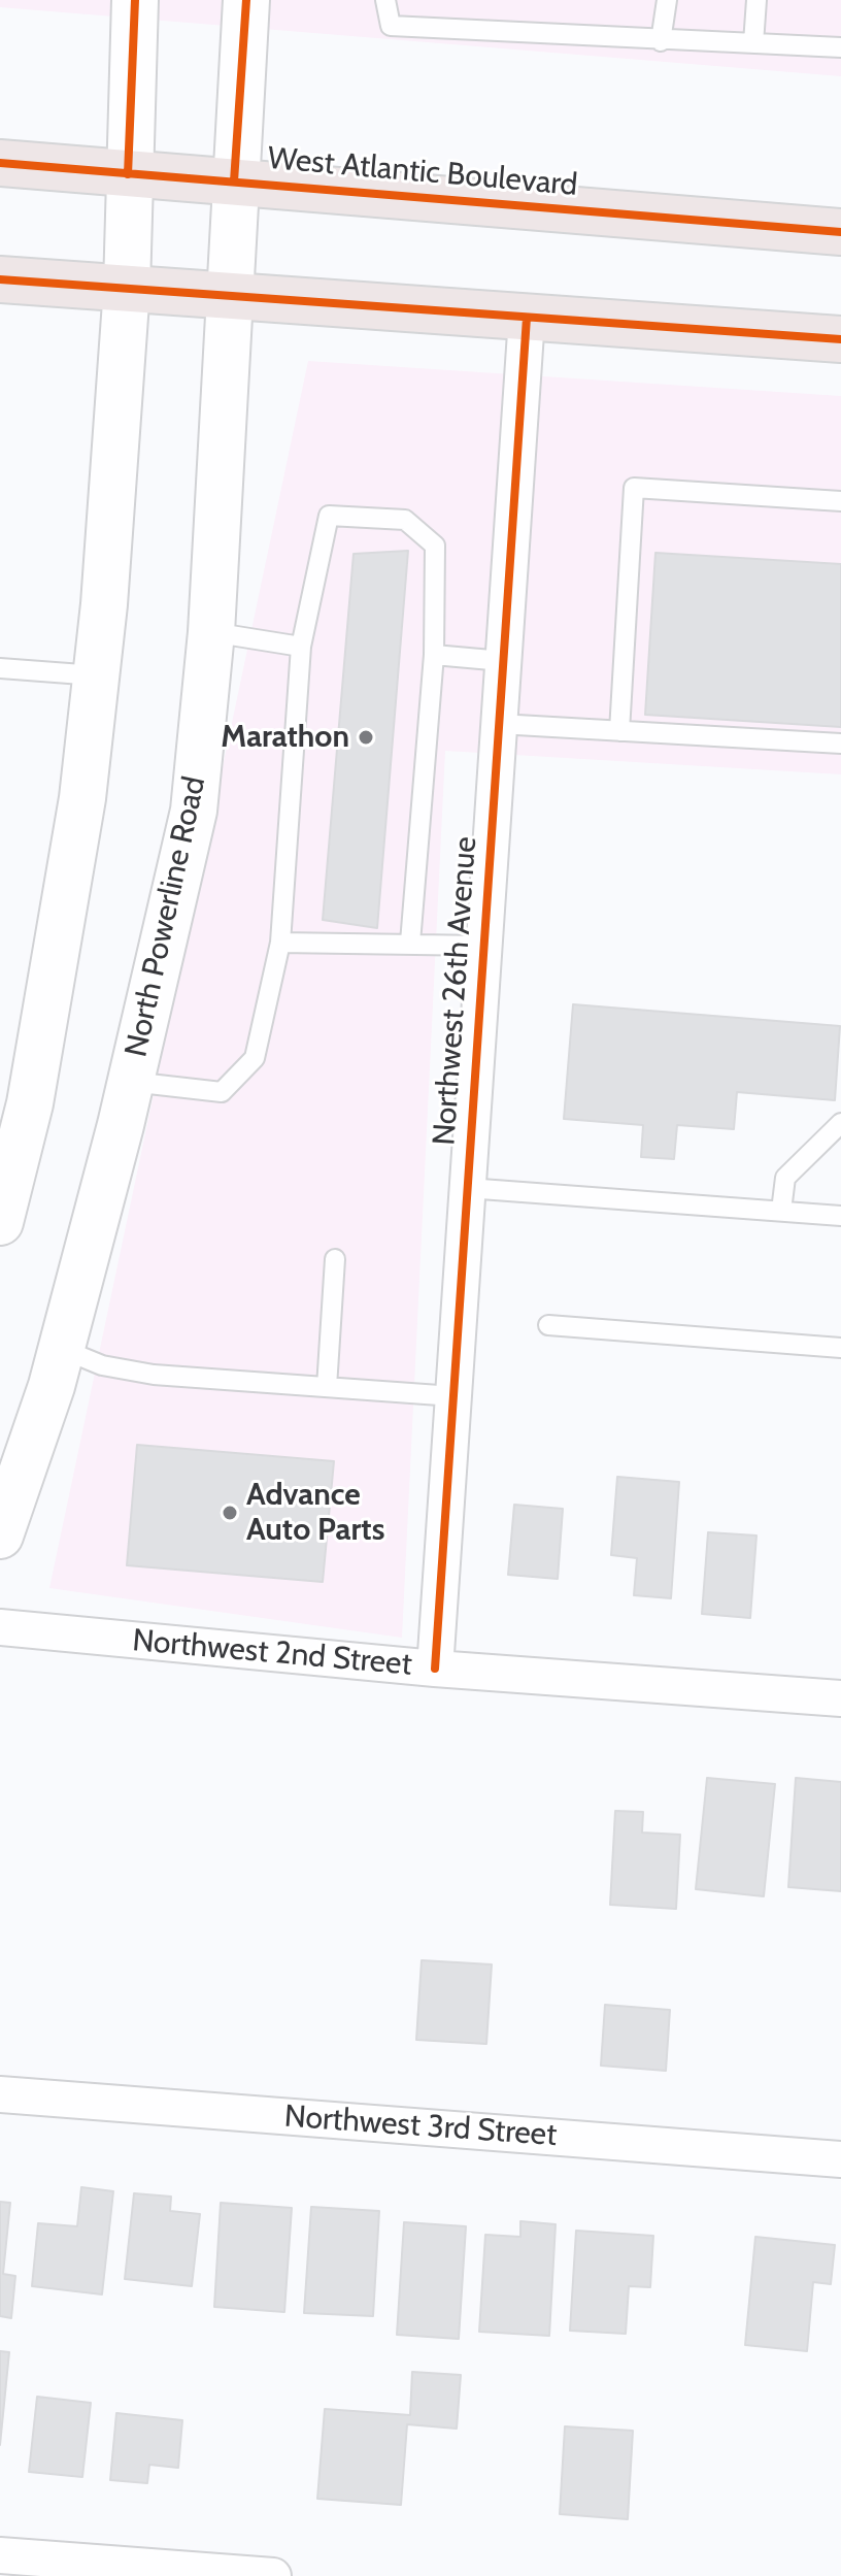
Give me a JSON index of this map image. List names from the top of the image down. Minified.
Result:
{"streets":{"main road":["West Atlantic Boulevard","North Powerline Road"],"street":["Northwest 26th Avenue","Northwest 2nd Street","Northwest 3rd Street"]},"crossings":[["West Atlantic Boulevard","North Powerline Road"],["Northwest 26th Avenue","Northwest 2nd Street"]],"places":["Marathon","Advance Auto Parts"]}
